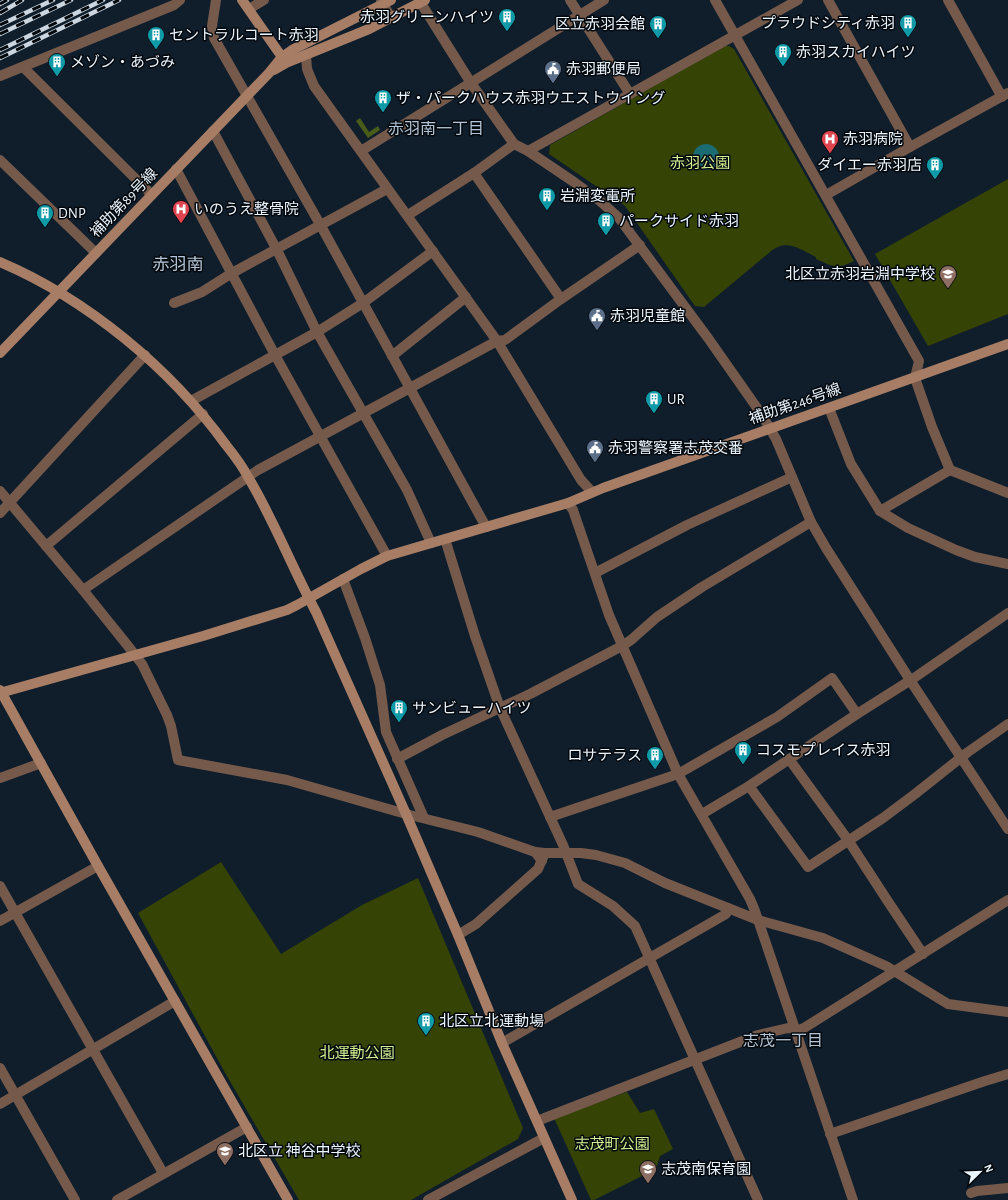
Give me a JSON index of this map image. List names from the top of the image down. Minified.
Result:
{"streets":{"street":["補助第89号線","補助第246号線"]},"districts":["赤羽南一丁目","赤羽南","志茂一丁目"],"parks":["赤羽公園","北運動公園","志茂町公園"],"places":{"building":["赤羽グリーンハイツ","プラウドシティ赤羽","区立赤羽会館","セントラルコート赤羽","赤羽スカイハイツ","メゾン・あづみ","ザ・パークハウス赤羽ウエストウイング","ダイエー赤羽店","岩淵変電所","DNP","パークサイド赤羽","UR","サンビューハイツ","コスモプレイス赤羽","ロサテラス","北区立北運動場"],"public building":["赤羽郵便局","赤羽児童館","赤羽警察署志茂交番"],"hospital":["赤羽病院","いのうえ整骨院"],"school or university":["北区立赤羽岩淵中学校","北区立 神谷中学校","志茂南保育園"]},"north":"top right"}
